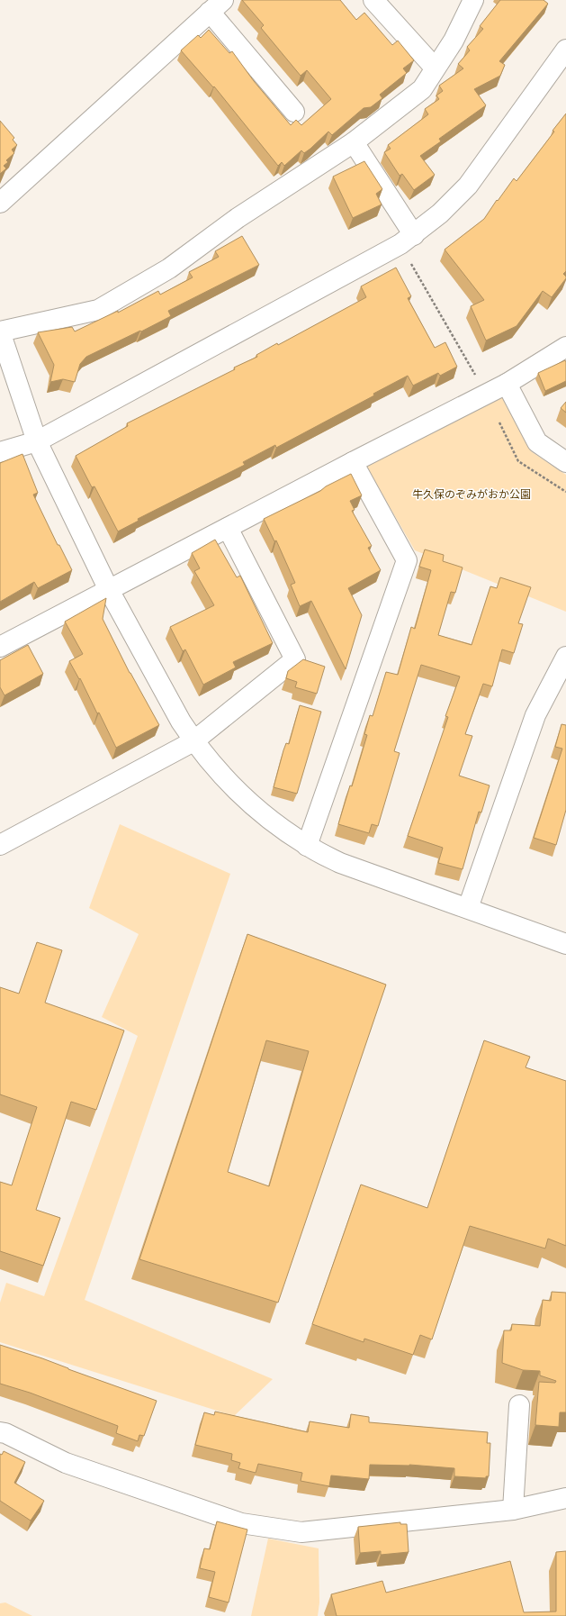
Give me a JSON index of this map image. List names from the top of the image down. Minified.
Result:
{"parks":["牛久保のぞみがおか公園"]}
